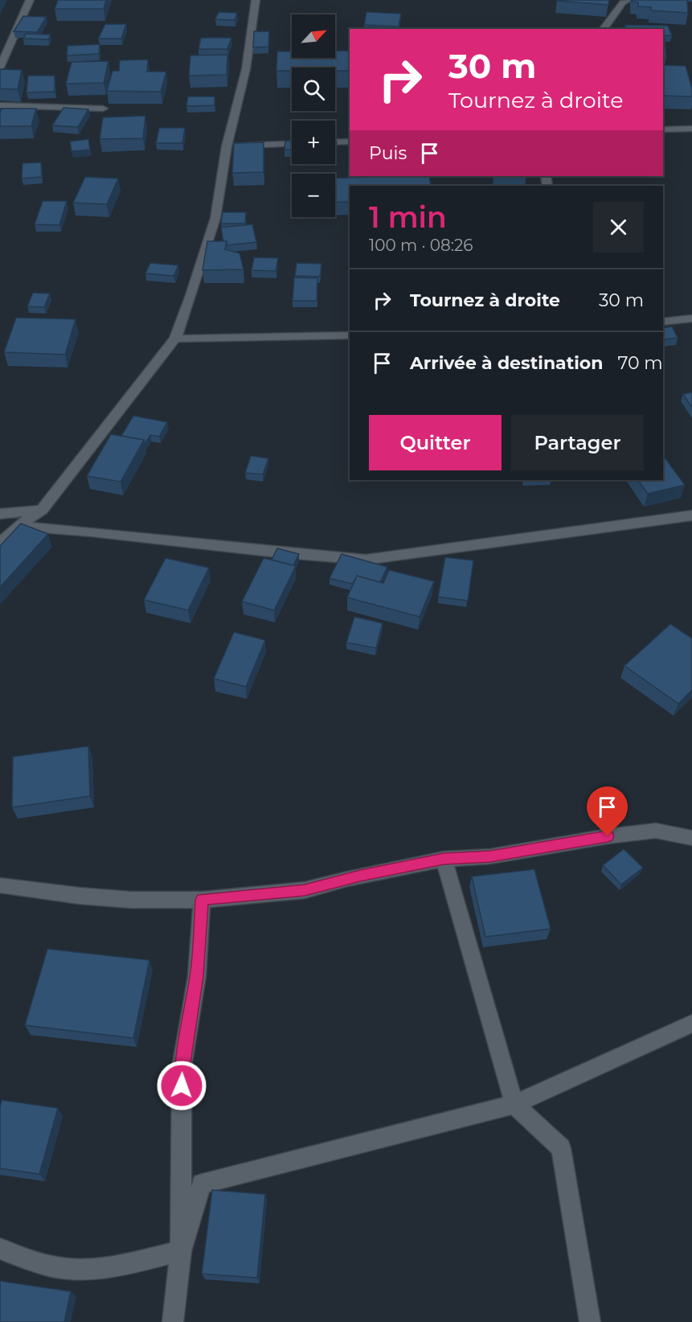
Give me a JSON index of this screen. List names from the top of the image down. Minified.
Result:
{"north":"top right","page":{"map_buttons":["+","−"],"turn":["30 m","Tournez à droite"],"then":"Puis","heading":["1 min","100 m · 08:26"],"list":[{"name":"Tournez à droite","value":"30 m"},{"name":"Arrivée à destination","value":"70 m"}],"buttons":["Quitter","Partager"]}}
